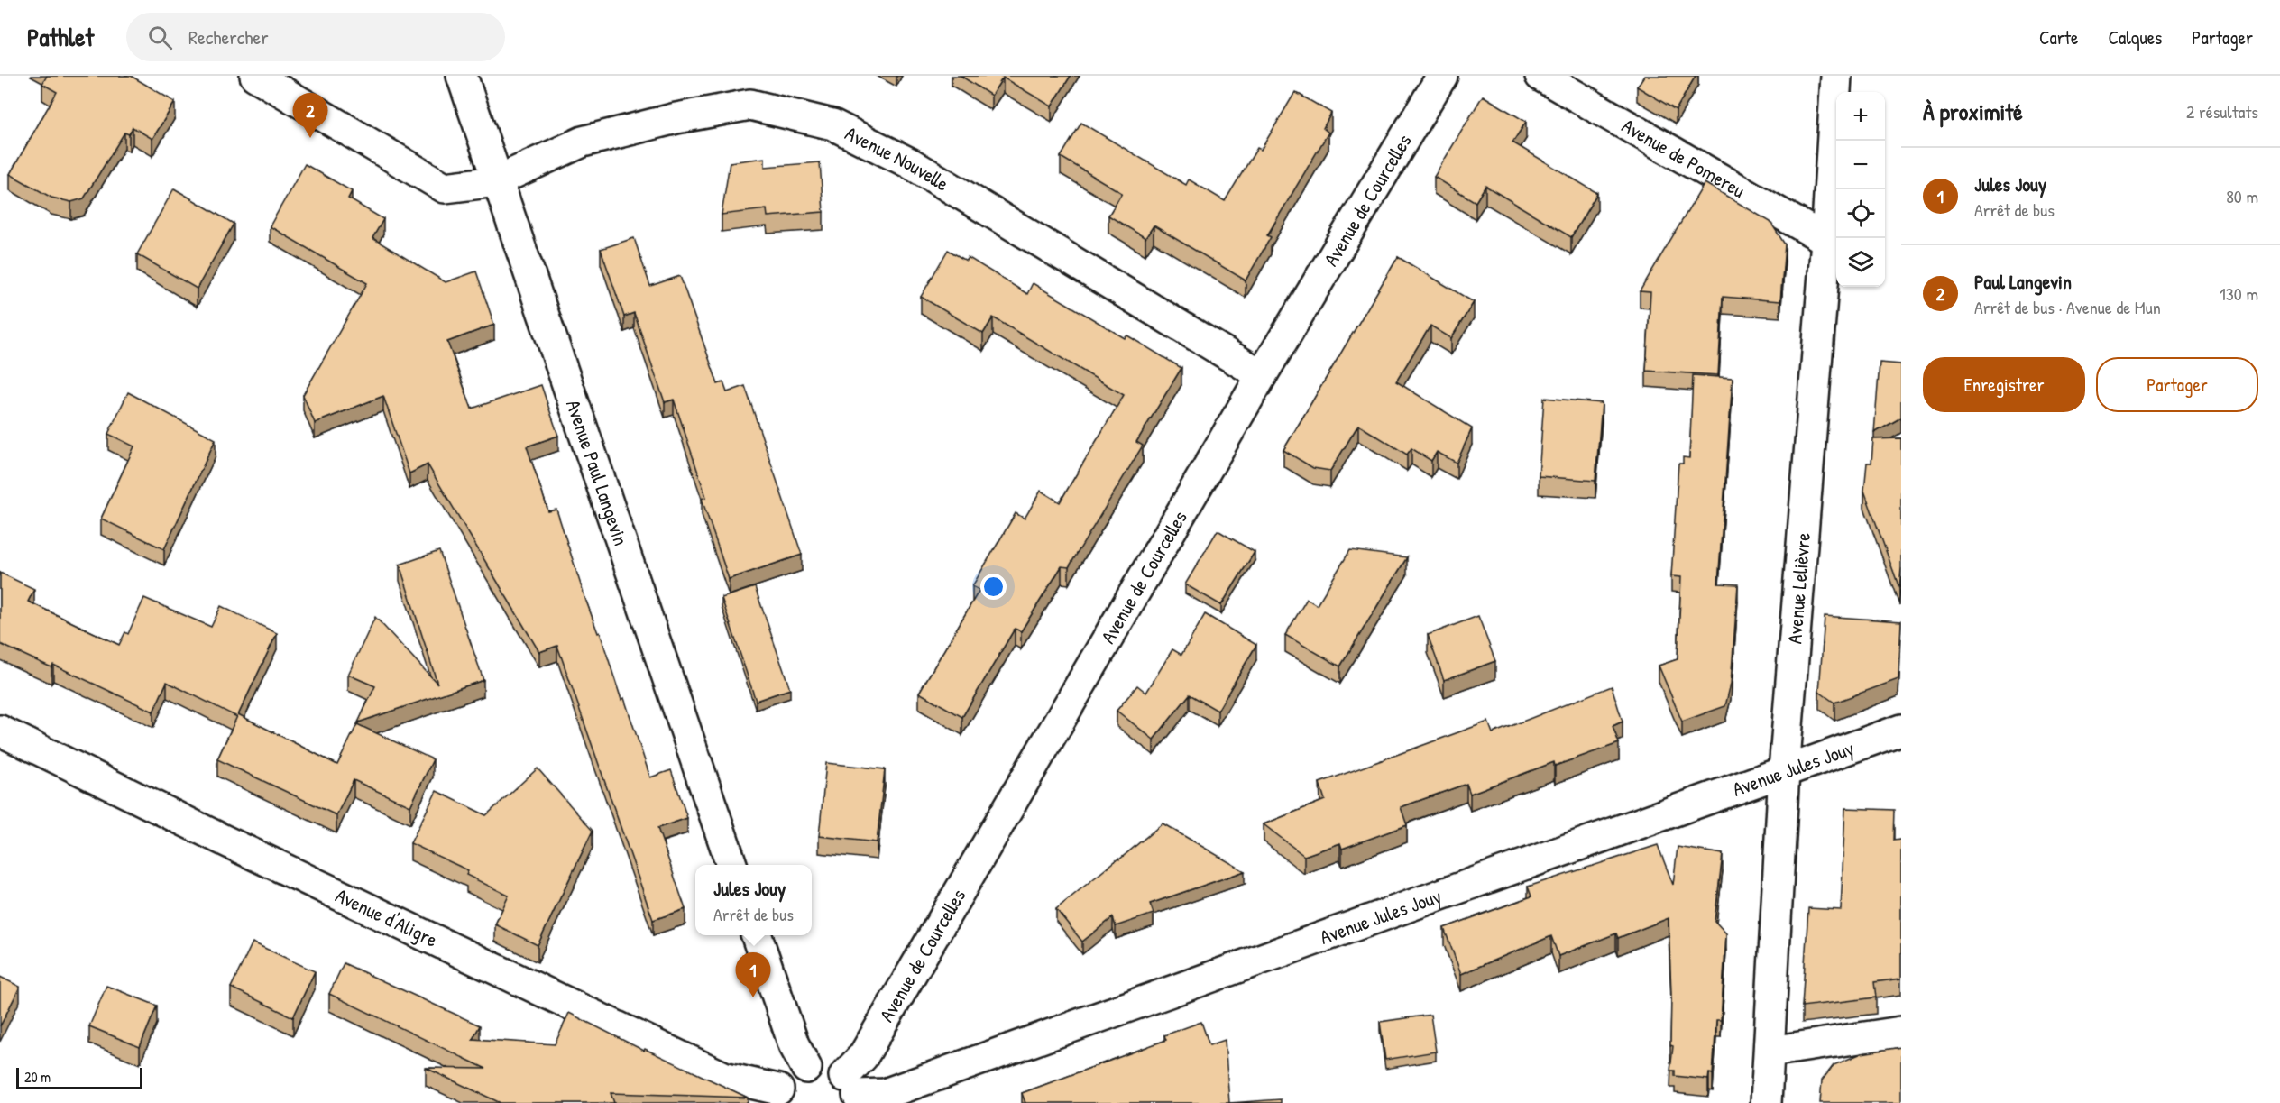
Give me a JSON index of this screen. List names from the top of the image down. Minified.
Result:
{"streets":{"street":["Avenue de Pomereu","Avenue Nouvelle","Avenue de Courcelles","Avenue Paul Langevin","Avenue Lelièvre","Avenue Jules Jouy","Avenue d'Aligre"]},"crossings":[["Avenue de Pomereu","Avenue Lelièvre"],["Avenue Nouvelle","Avenue de Courcelles"],["Avenue Nouvelle","Avenue Paul Langevin"],["Avenue de Courcelles","Avenue Jules Jouy"],["Avenue Lelièvre","Avenue Jules Jouy"]],"scale_bar":"20 m","page":{"header":"Pathlet","search":"Rechercher","nav":["Carte","Calques","Partager"],"heading":["À proximité","2 résultats"],"map_buttons":["+","−"],"pins":["2","1"],"list":[{"mark":"1","name":"Jules Jouy","note":"Arrêt de bus","value":"80 m"},{"mark":"2","name":"Paul Langevin","note":"Arrêt de bus · Avenue de Mun","value":"130 m"}],"buttons":["Enregistrer","Partager"],"popup":["Jules Jouy","Arrêt de bus"],"scale":"20 m"}}
